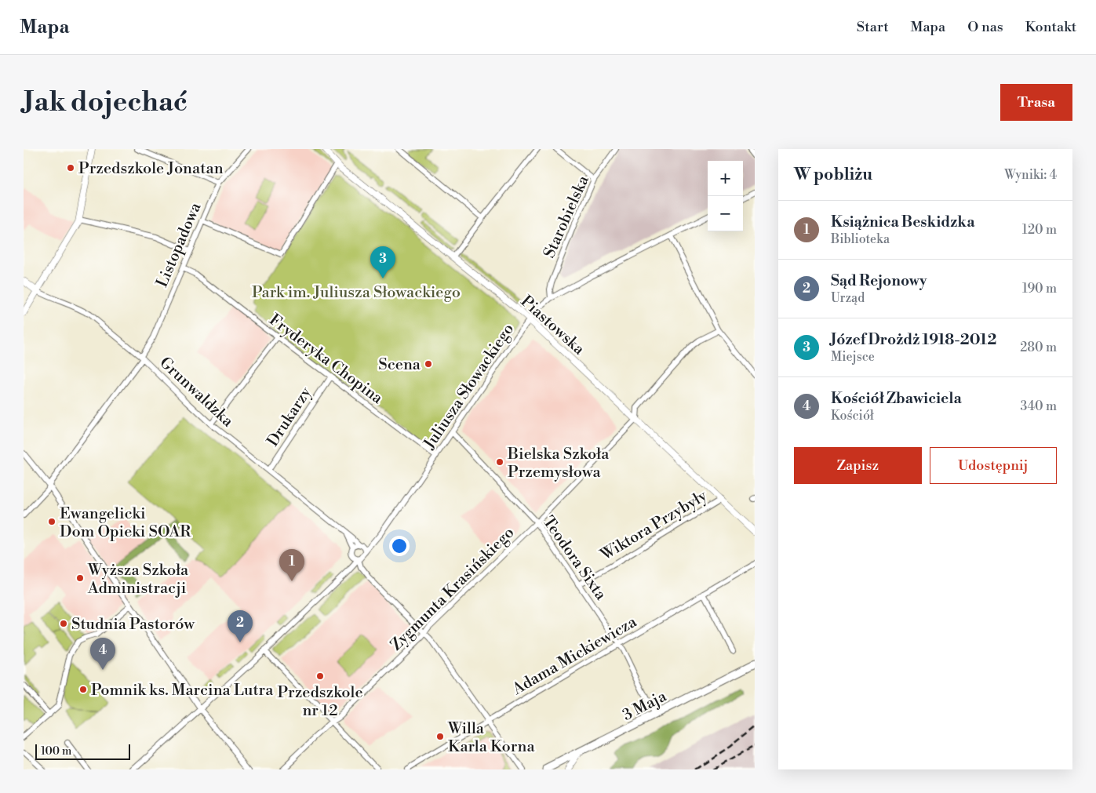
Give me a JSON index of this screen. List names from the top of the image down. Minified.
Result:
{"streets":{"main road":["3 Maja"],"street":["Starobielska","Listopadowa","Piastowska","Fryderyka Chopina","Juliusza Słowackiego","Grunwaldzka","Drukarzy","Wiktora Przybyły","Teodora Sixta","Zygmunta Krasińskiego","Adama Mickiewicza"]},"crossings":[["Starobielska","Juliusza Słowackiego"],["Listopadowa","Fryderyka Chopina"],["Listopadowa","Grunwaldzka"],["Piastowska","Juliusza Słowackiego"],["Piastowska","Wiktora Przybyły"],["Piastowska","Zygmunta Krasińskiego"],["Fryderyka Chopina","Juliusza Słowackiego"],["Fryderyka Chopina","Drukarzy"],["Juliusza Słowackiego","Grunwaldzka"],["Juliusza Słowackiego","Teodora Sixta"],["Grunwaldzka","Drukarzy"],["Wiktora Przybyły","Teodora Sixta"],["Teodora Sixta","Zygmunta Krasińskiego"],["Teodora Sixta","Adama Mickiewicza"],["Teodora Sixta","3 Maja"]],"parks":["Park im. Juliusza Słowackiego"],"places":["Przedszkole Jonatan","Scena","Bielska Szkoła Przemysłowa","Ewangelicki Dom Opieki SOAR","Wyższa Szkoła Administracji","Studnia Pastorów","Przedszkole nr 12","Pomnik ks. Marcina Lutra","Willa Karla Korna"],"scale_bar":"100 m","page":{"header":"Mapa","nav":["Start","Mapa","O nas","Kontakt"],"buttons":["Trasa",["Zapisz","Udostępnij"]],"title":"Jak dojechać","heading":["W pobliżu","Wyniki: 4"],"map_buttons":["+","−"],"list":[{"mark":"1","name":"Książnica Beskidzka","note":"Biblioteka","value":"120 m"},{"mark":"2","name":"Sąd Rejonowy","note":"Urząd","value":"190 m"},{"mark":"3","name":"Józef Drożdż 1918-2012","note":"Miejsce","value":"280 m"},{"mark":"4","name":"Kościół Zbawiciela","note":"Kościół","value":"340 m"}],"pins":["3","1","2","4"],"scale":"100 m"}}
